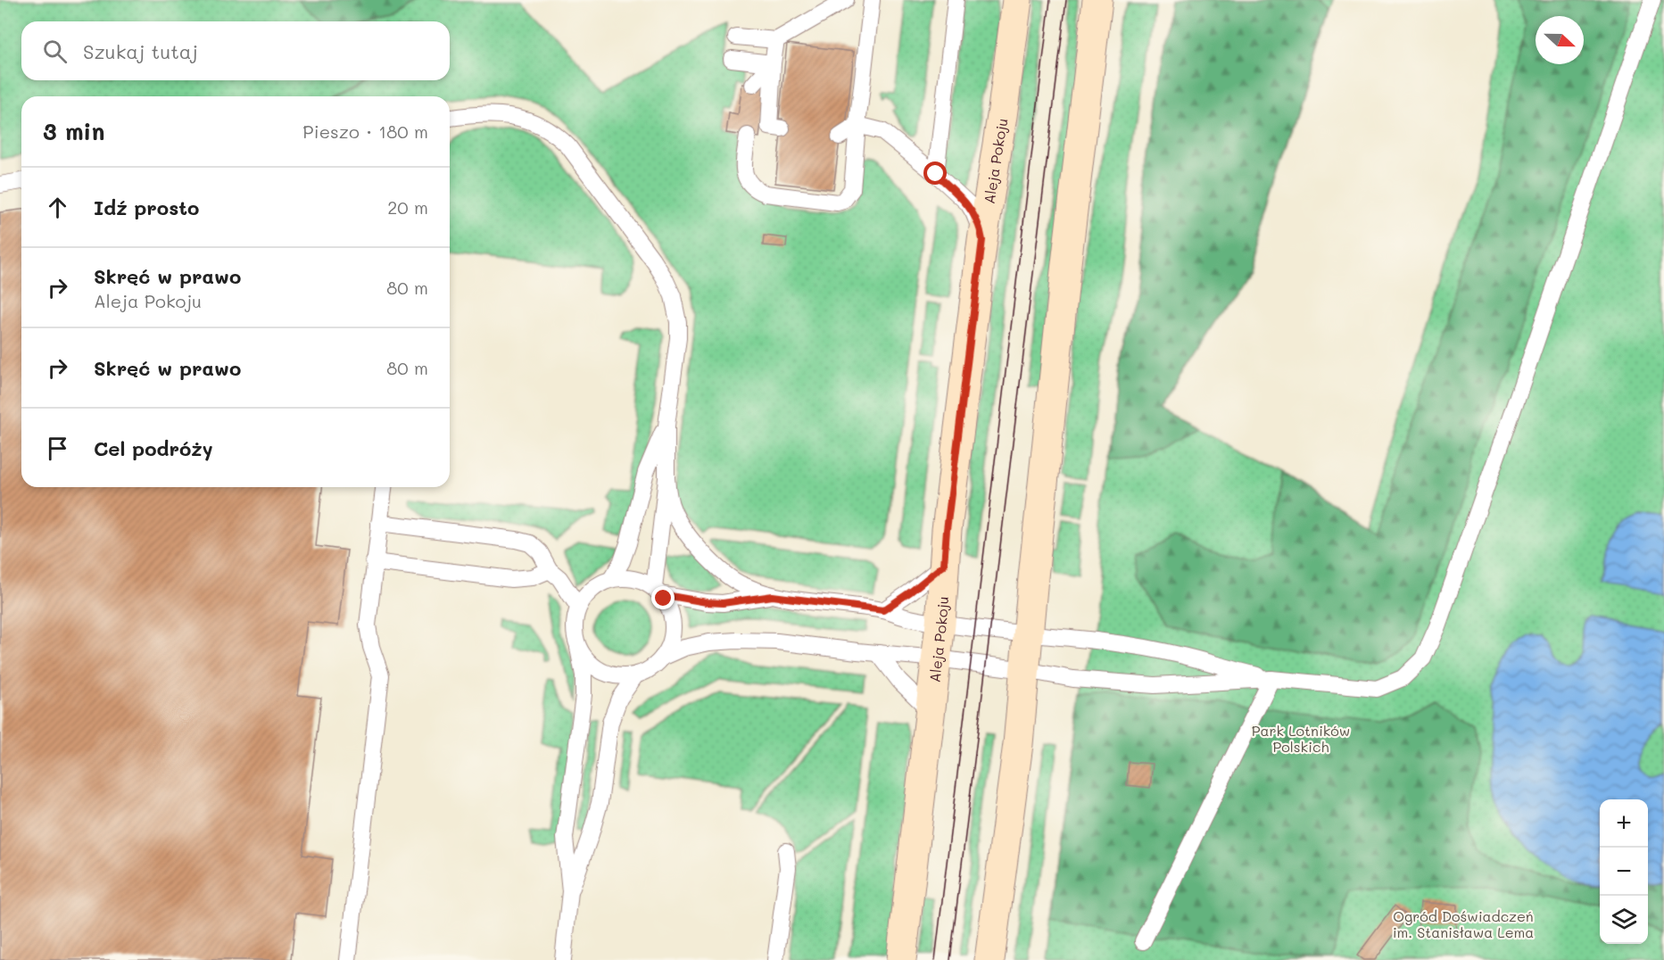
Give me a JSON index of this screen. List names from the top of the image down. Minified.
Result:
{"streets":{"main road":["Aleja Pokoju"]},"parks":["Park Lotników Polskich","Ogród Doświadczeń im. Stanisława Lema"],"north":"right","page":{"search":"Szukaj tutaj","heading":["3 min","Pieszo · 180 m"],"list":[["Idź prosto","20 m"],["Skręć w prawo","Aleja Pokoju","80 m"],["Skręć w prawo","80 m"],"Cel podróży"],"map_buttons":["+","−"]}}
